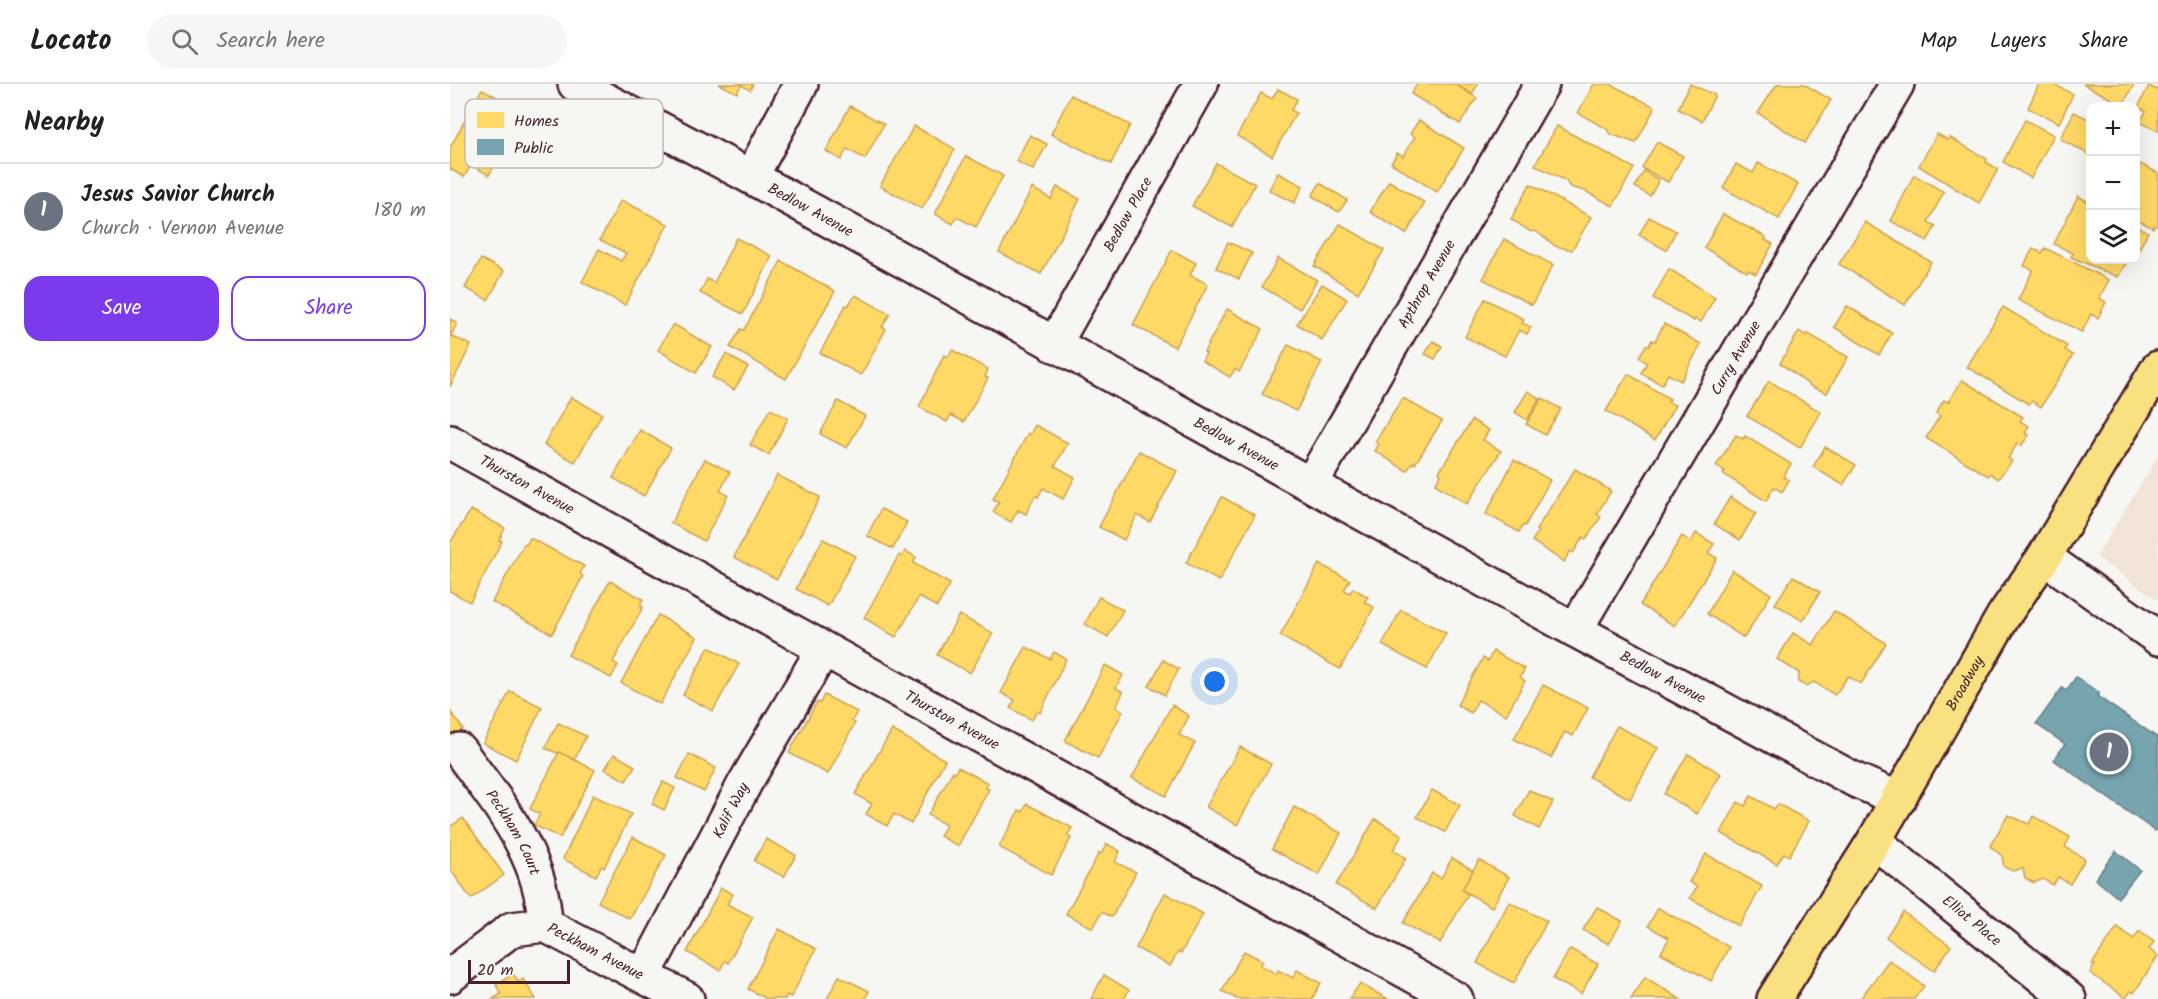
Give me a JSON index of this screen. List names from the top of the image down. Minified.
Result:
{"streets":{"main road":["Broadway"],"street":["Bedlow Avenue","Bedlow Place","Apthrop Avenue","Curry Avenue","Thurston Avenue","Kalif Way","Peckham Court","Elliot Place","Peckham Avenue"]},"crossings":[["Bedlow Avenue","Bedlow Place"],["Bedlow Avenue","Apthrop Avenue"],["Bedlow Avenue","Curry Avenue"],["Bedlow Avenue","Broadway"],["Thurston Avenue","Kalif Way"],["Broadway","Elliot Place"],["Kalif Way","Peckham Avenue"],["Peckham Court","Peckham Avenue"]],"legend":["Homes","Public"],"scale_bar":"20 m","page":{"header":"Locato","search":"Search here","nav":["Map","Layers","Share"],"heading":"Nearby","map_buttons":["+","−"],"list":[{"mark":"1","name":"Jesus Savior Church","note":"Church · Vernon Avenue","value":"180 m"}],"buttons":["Save","Share"],"pins":"1","scale":"20 m"}}
